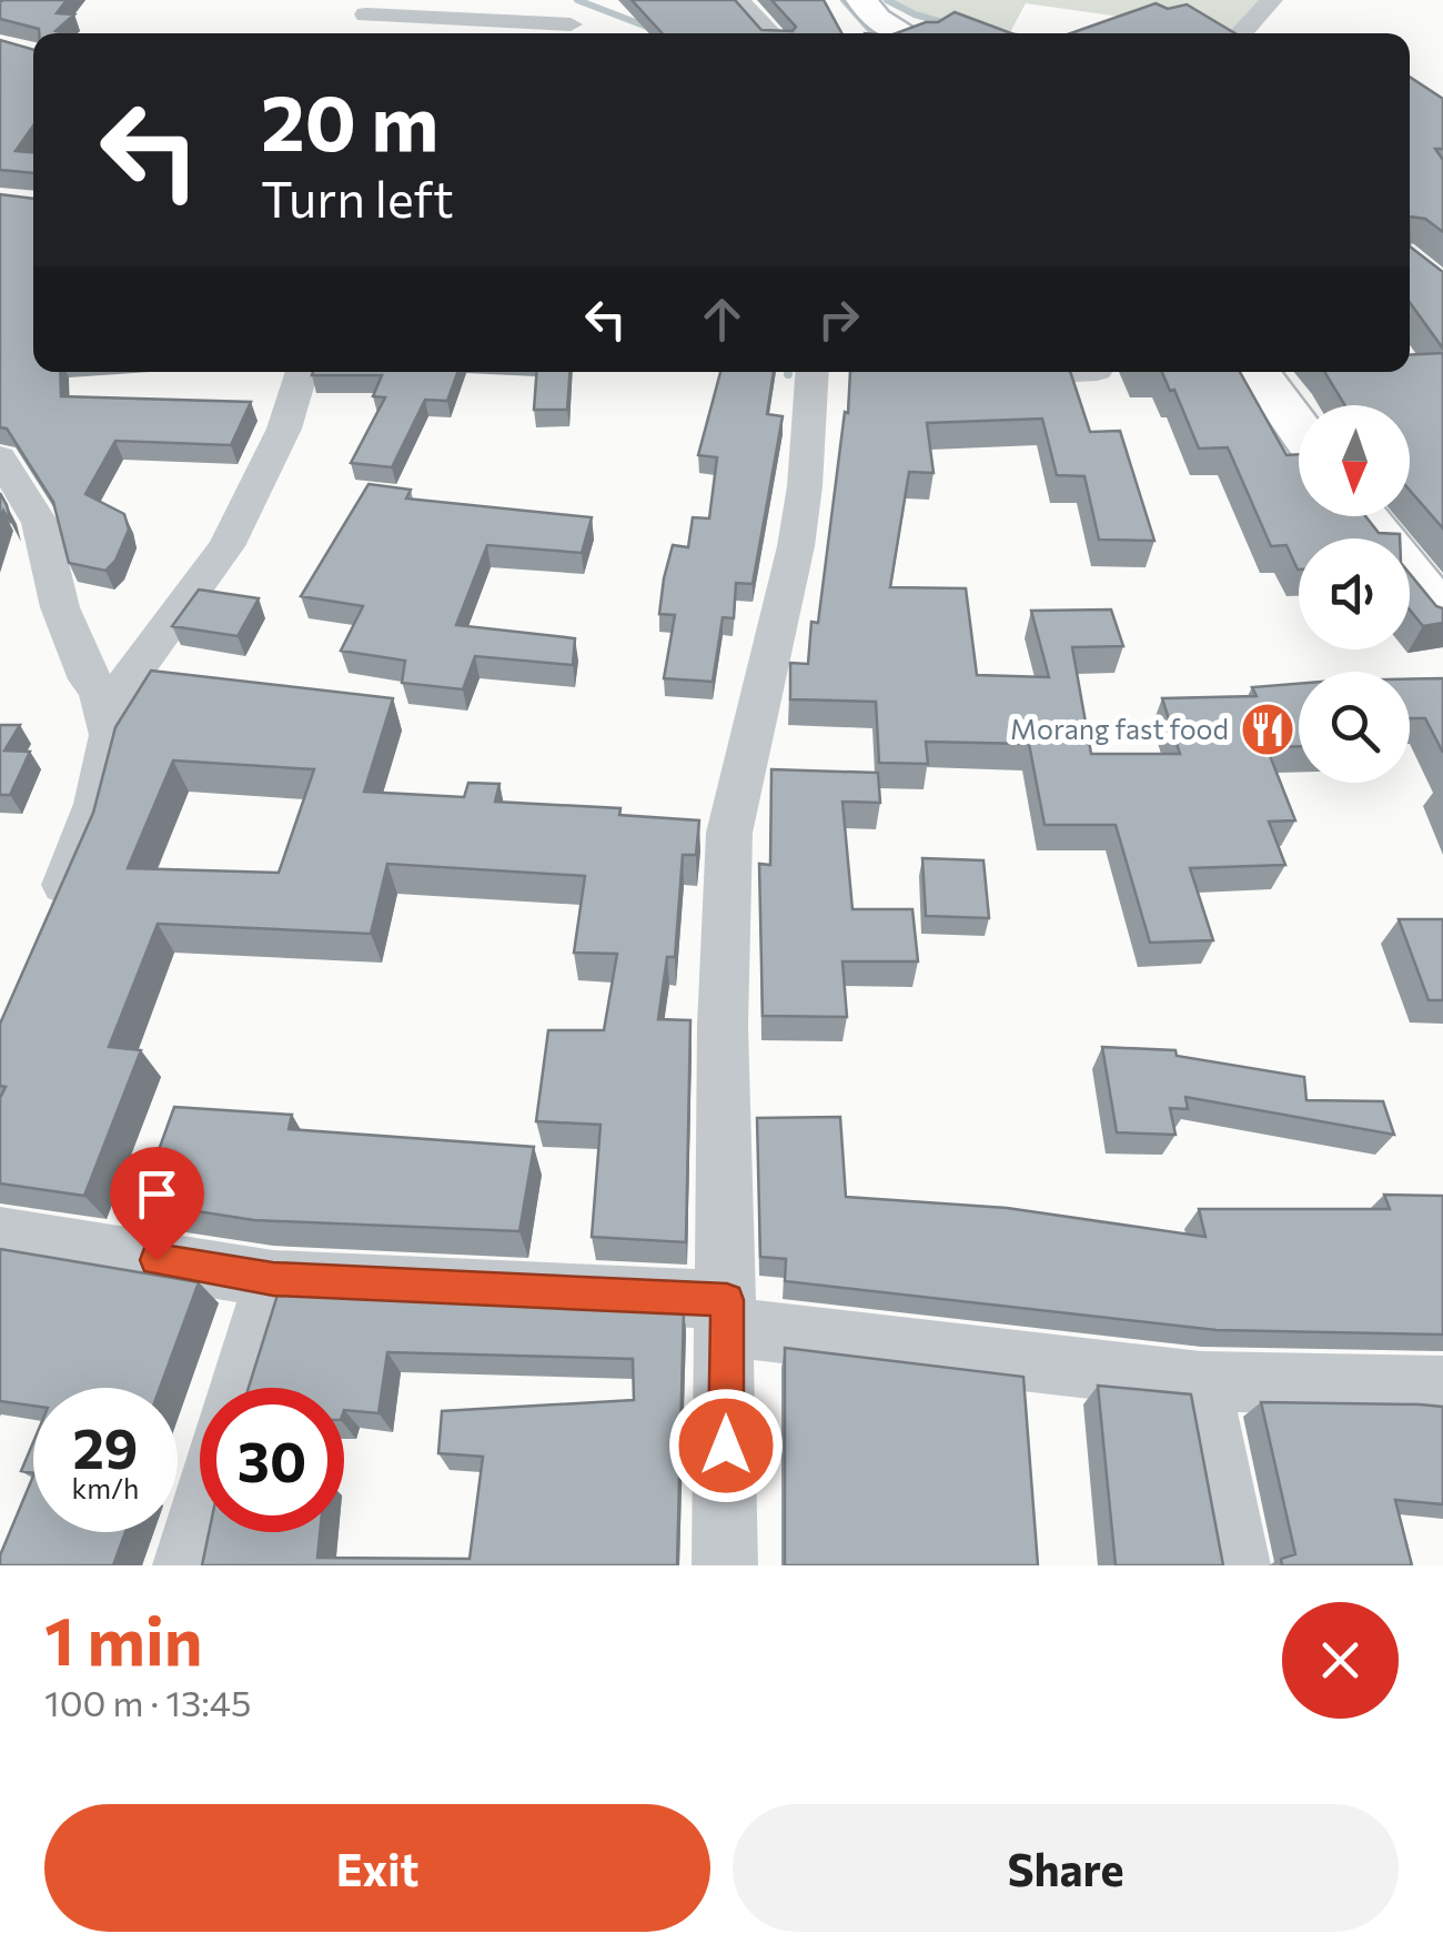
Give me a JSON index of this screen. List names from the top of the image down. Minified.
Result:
{"places":{"restaurant":["Morang fast food"]},"north":"bottom","page":{"turn":["20 m","Turn left"],"speed":"29 km/h","limit":"30","heading":["1 min","100 m · 13:45"],"buttons":["Exit","Share"]}}
